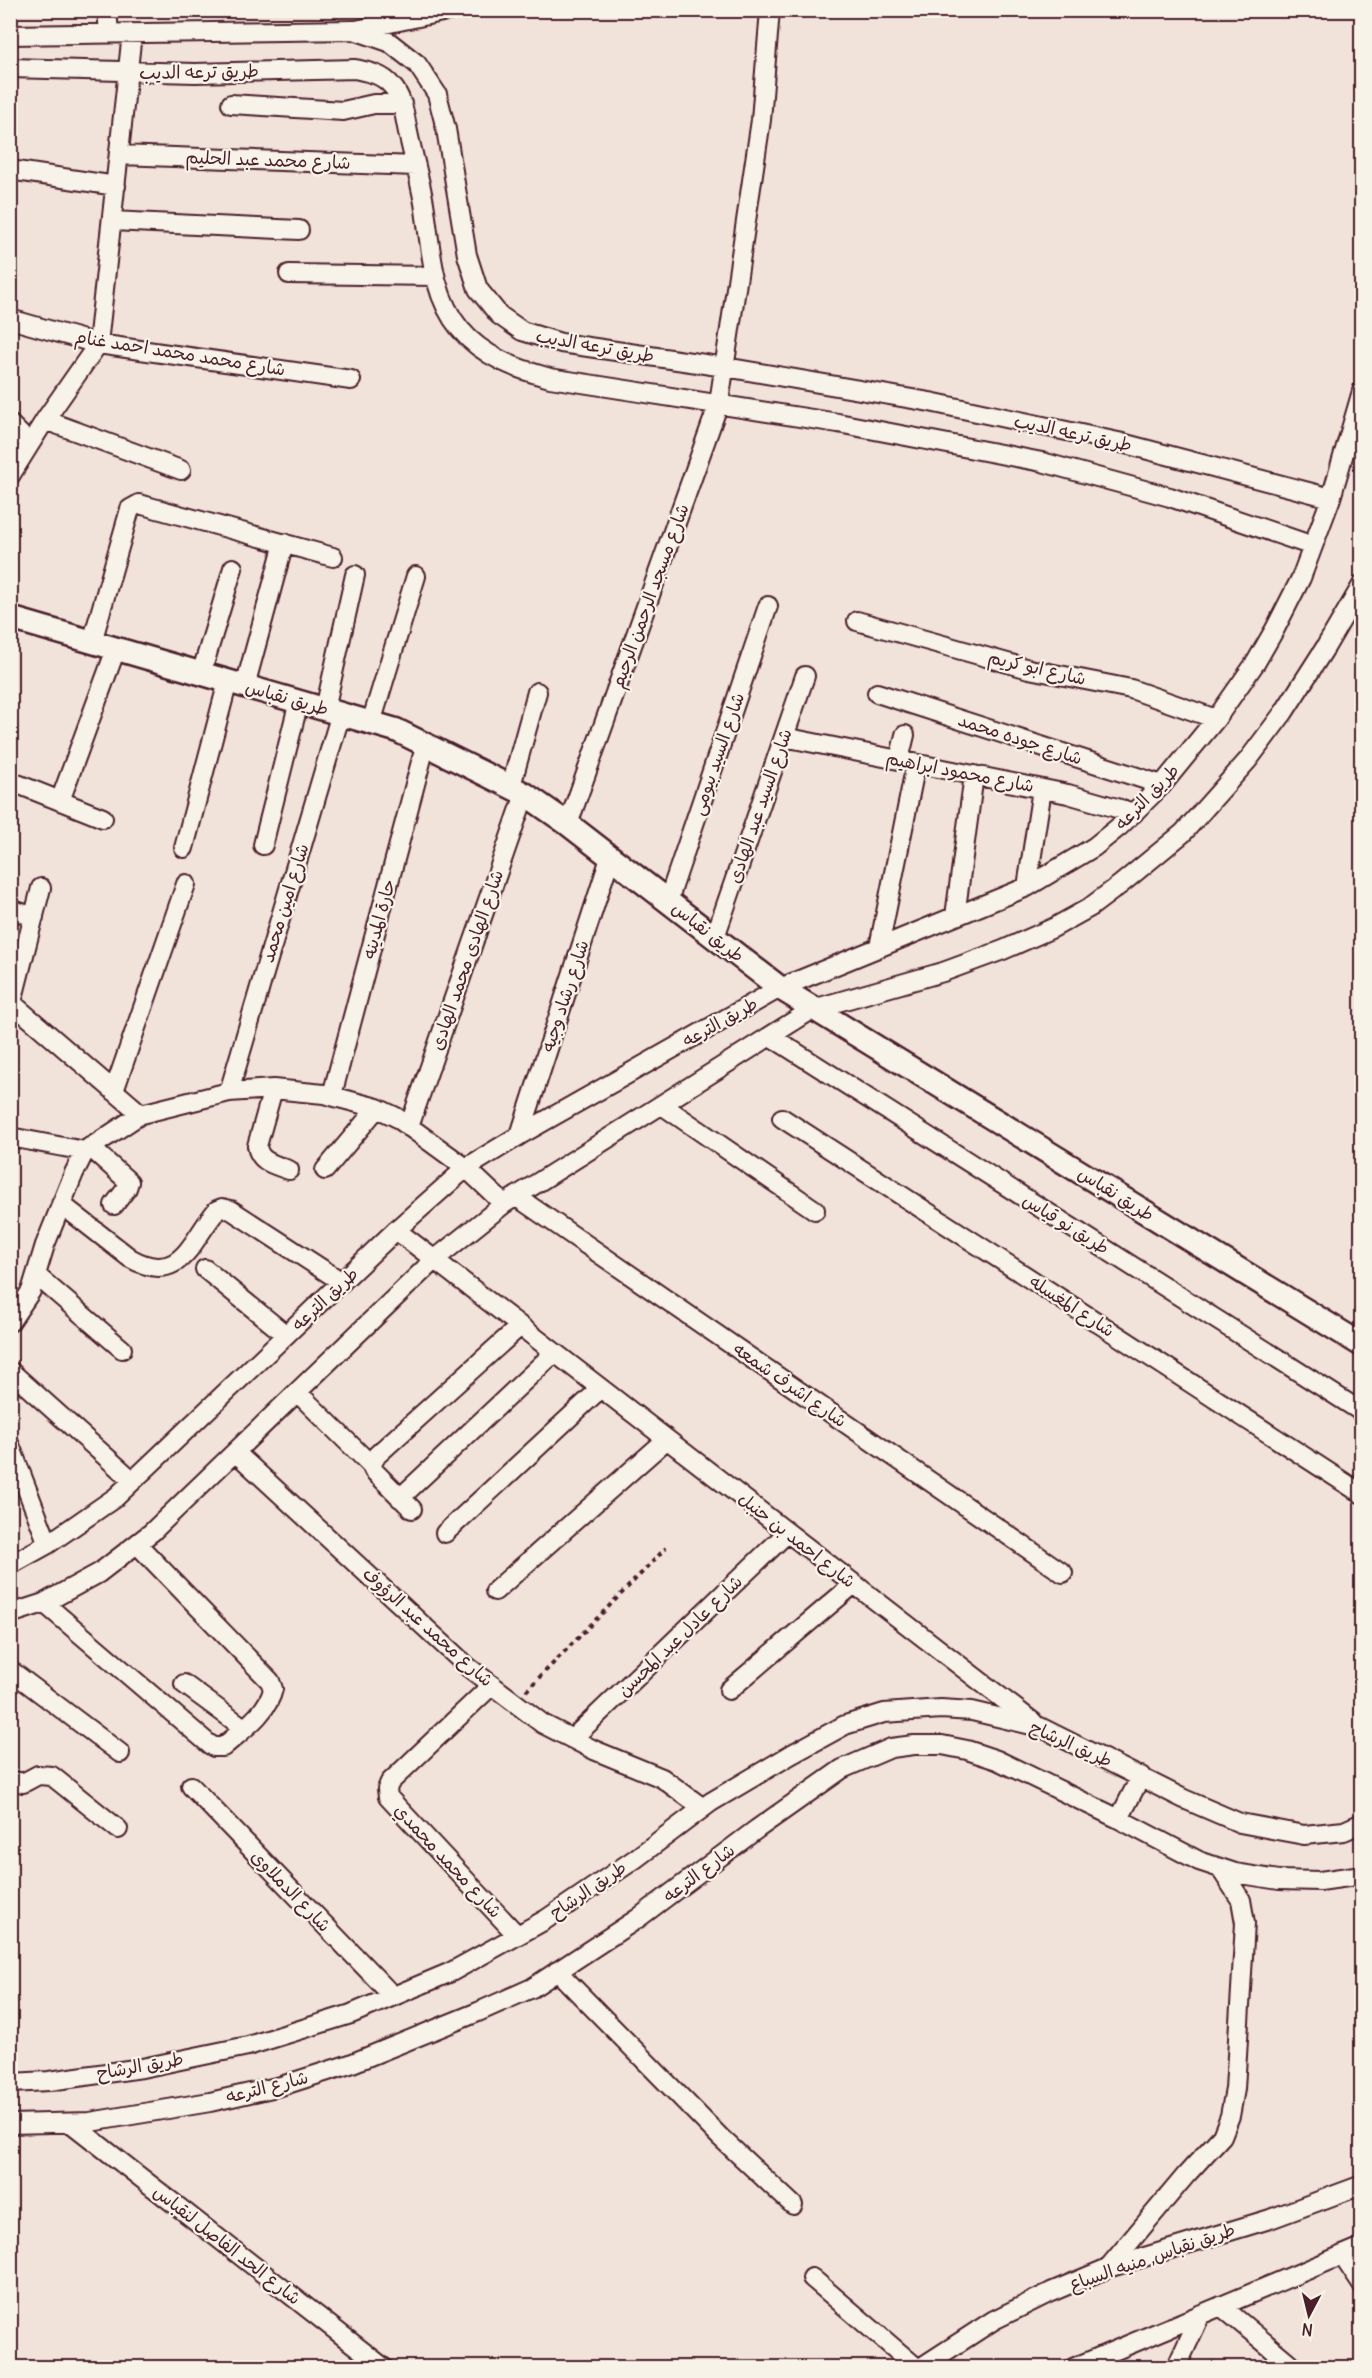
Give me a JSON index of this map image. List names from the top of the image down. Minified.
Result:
{"streets":{"street":["طريق ترعه الديب","شارع محمد عبد الحليم","شارع محمد محمد احمد غنام","شارع مسجد الرحمن الرحيم","شارع ابو كريم","طريق نقباس","شارع جوده محمد","شارع السيد بيومى","شارع محمود ابراهيم","طريق الترعه","شارع السيد عبد الهادى","شارع امين محمد","حارة المدينه","شارع الهادى محمد الهادى","شارع رشاد وجيه","طريق نو قياس","شارع المغسله","شارع اشرف شمعه","شارع احمد بن حنبل","شارع محمد عبد الرؤوف","شارع عادل عبد المحسن","طريق الرشاح","شارع محمد محمدي","شارع الترعه","شارع الدملاوى","شارع الحد الفاصل لنقباس","طريق نقباس, منيه السباع"]},"crossings":[["طريق ترعه الديب","شارع محمد عبد الحليم"],["طريق ترعه الديب","شارع مسجد الرحمن الرحيم"],["طريق ترعه الديب","طريق الترعه"],["شارع مسجد الرحمن الرحيم","طريق نقباس"],["شارع ابو كريم","طريق الترعه"],["طريق نقباس","شارع السيد بيومى"],["طريق نقباس","طريق الترعه"],["طريق نقباس","شارع السيد عبد الهادى"],["طريق نقباس","شارع امين محمد"],["طريق نقباس","حارة المدينه"],["طريق نقباس","شارع الهادى محمد الهادى"],["طريق نقباس","شارع رشاد وجيه"],["شارع جوده محمد","طريق الترعه"],["شارع محمود ابراهيم","طريق الترعه"],["شارع محمود ابراهيم","شارع السيد عبد الهادى"],["طريق الترعه","شارع رشاد وجيه"],["طريق الترعه","طريق نو قياس"],["طريق الترعه","شارع اشرف شمعه"],["طريق الترعه","شارع احمد بن حنبل"],["طريق الترعه","شارع محمد عبد الرؤوف"],["شارع امين محمد","شارع اشرف شمعه"],["حارة المدينه","شارع اشرف شمعه"],["شارع الهادى محمد الهادى","شارع اشرف شمعه"],["شارع احمد بن حنبل","شارع عادل عبد المحسن"],["شارع احمد بن حنبل","طريق الرشاح"],["شارع محمد عبد الرؤوف","شارع عادل عبد المحسن"],["شارع محمد عبد الرؤوف","طريق الرشاح"],["شارع محمد عبد الرؤوف","شارع محمد محمدي"],["طريق الرشاح","شارع محمد محمدي"],["طريق الرشاح","شارع الدملاوى"],["شارع الترعه","شارع الحد الفاصل لنقباس"]],"north":"bottom"}
